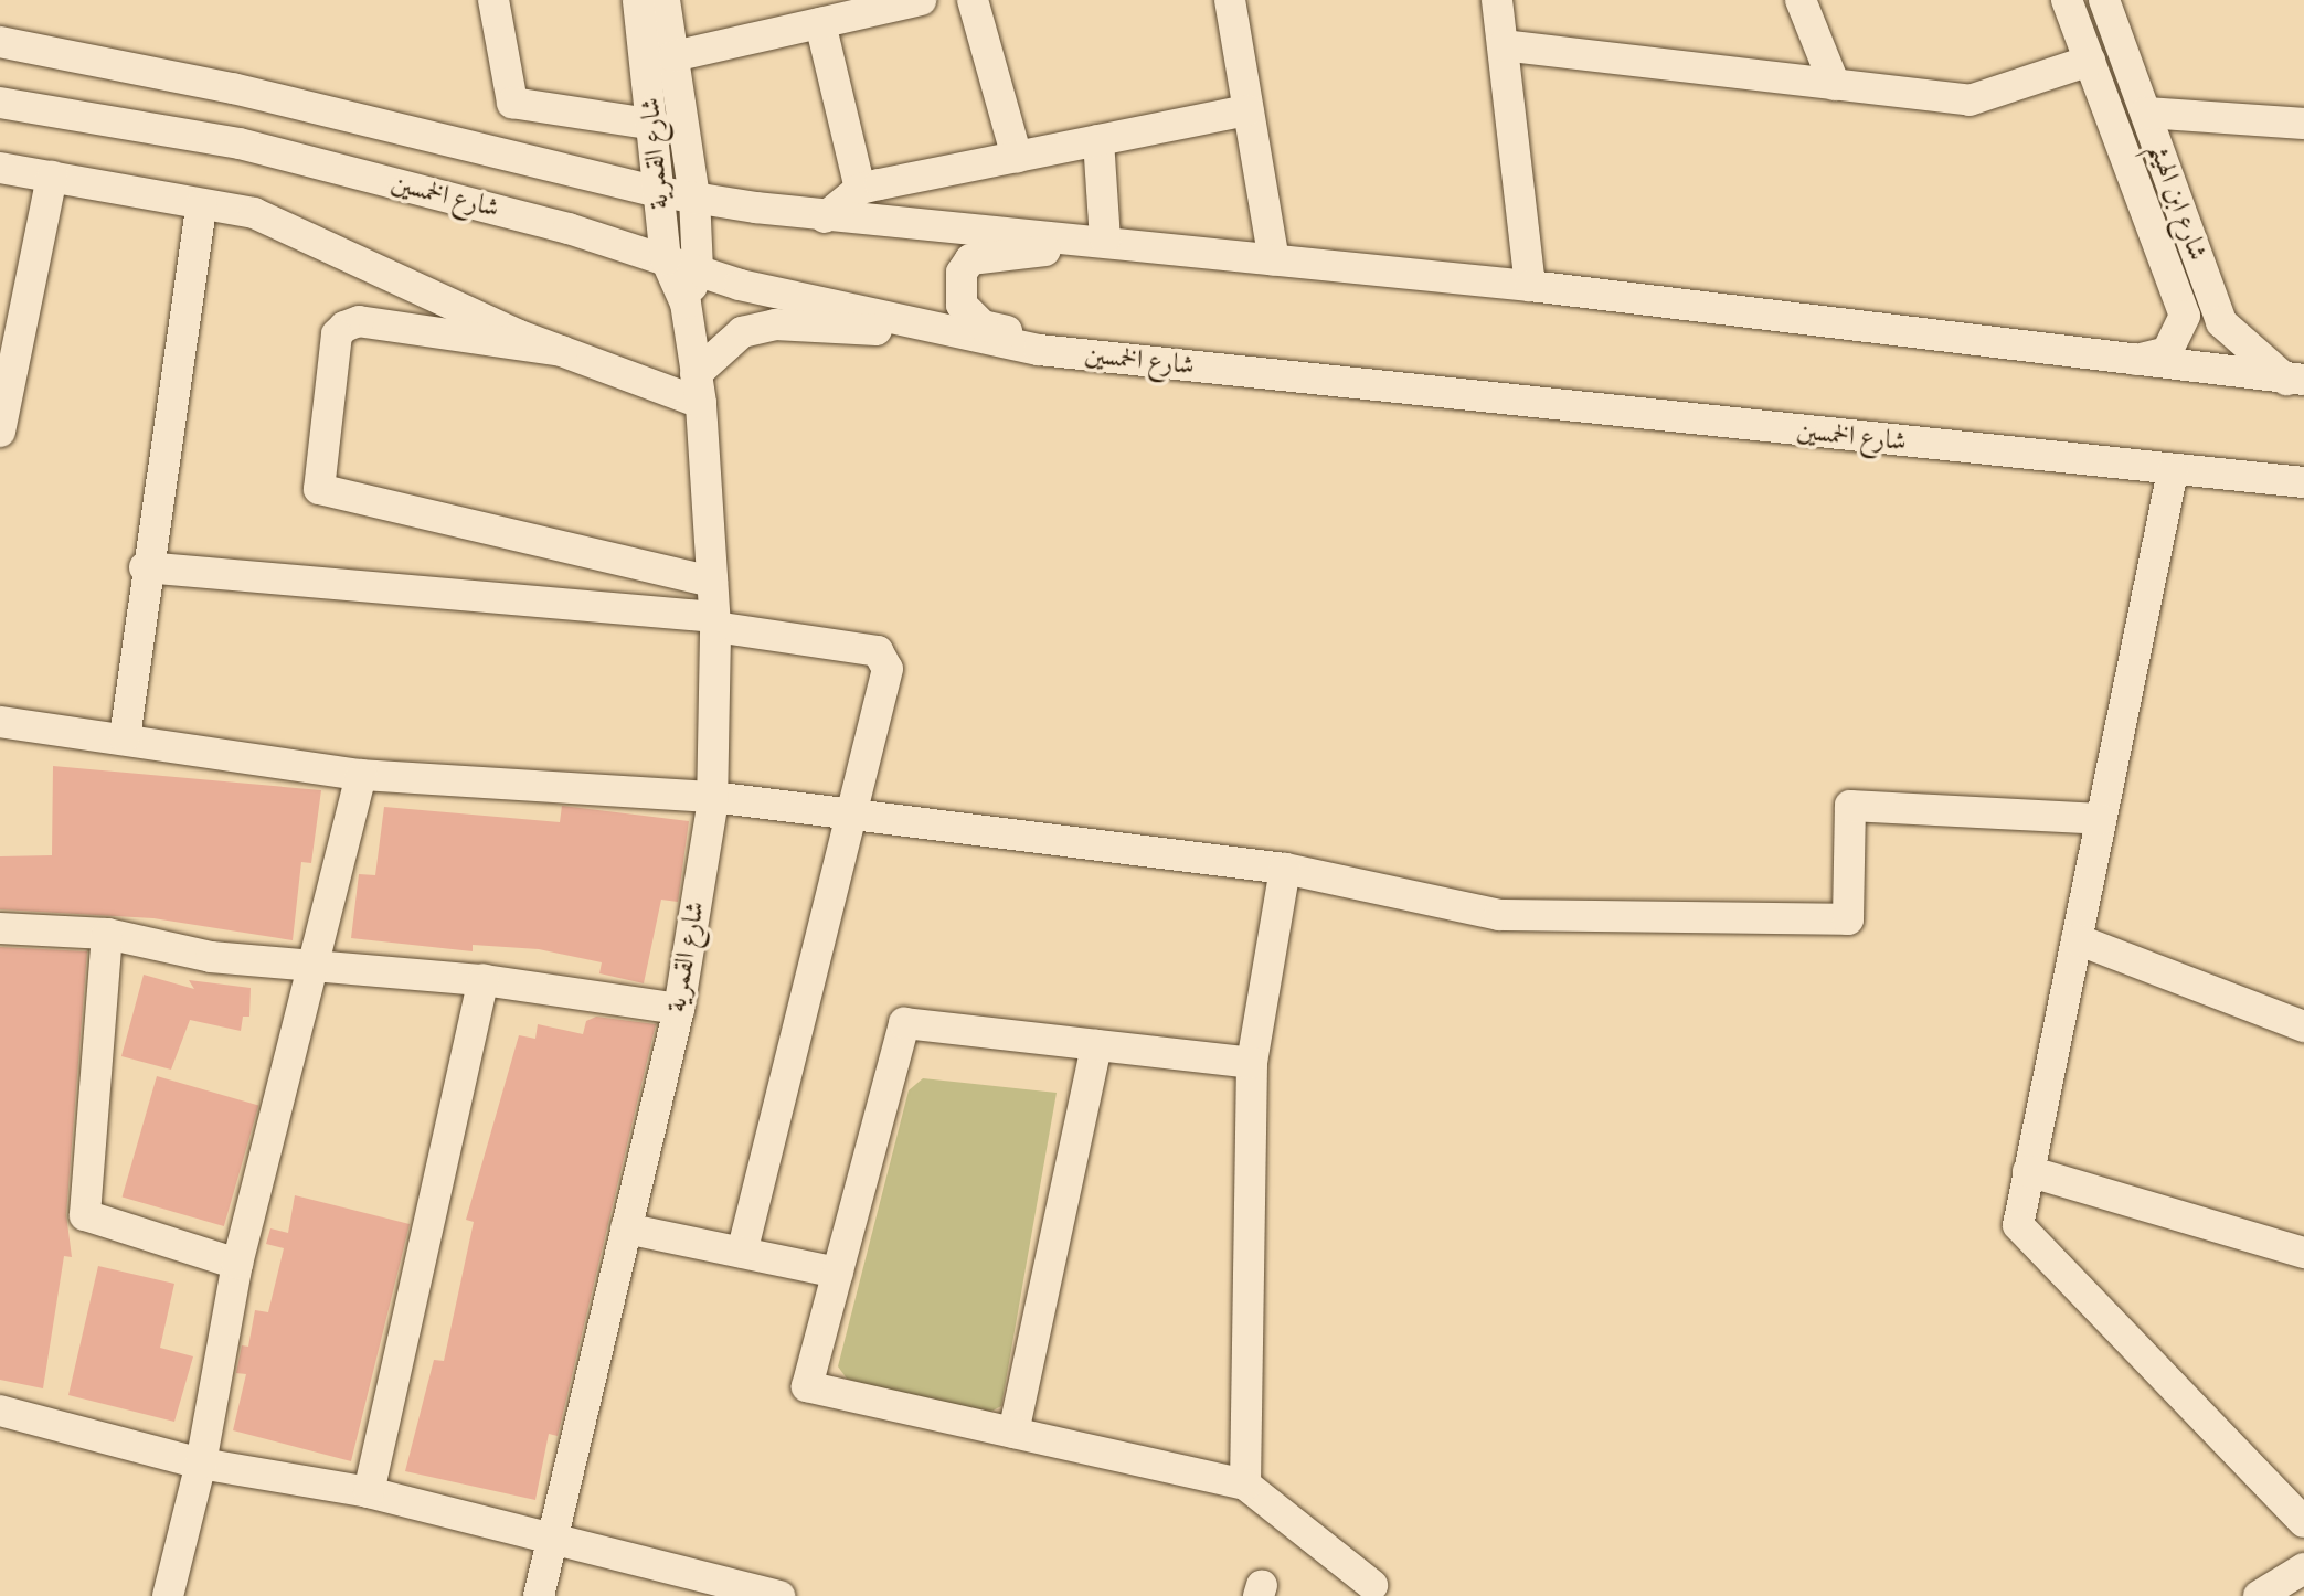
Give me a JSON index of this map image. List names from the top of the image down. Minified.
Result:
{"streets":{"street":["شارع القمرية","شارع الخمسين","شارع ابن الهيثم"]},"crossings":[["شارع القمرية","شارع الخمسين"],["شارع الخمسين","شارع ابن الهيثم"]]}
